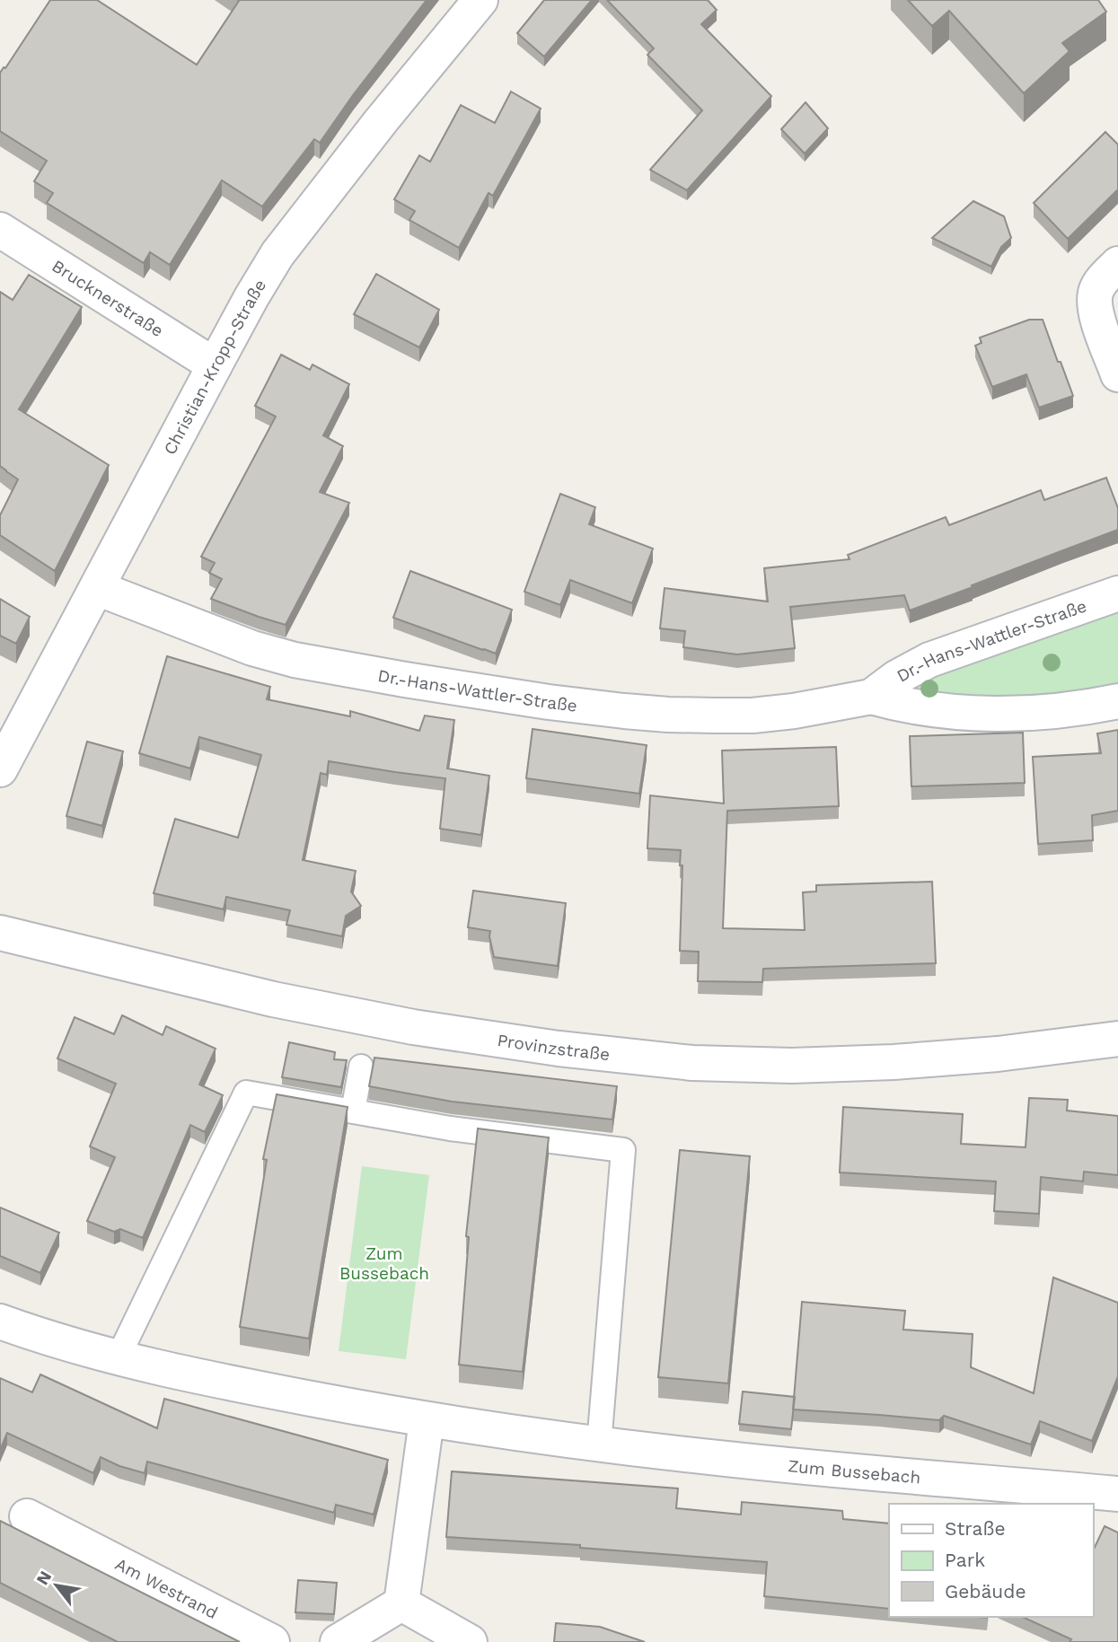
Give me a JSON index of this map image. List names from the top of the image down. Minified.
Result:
{"streets":{"street":["Brucknerstraße","Christian-Kropp-Straße","Dr.-Hans-Wattler-Straße","Provinzstraße","Zum Bussebach","Am Westrand"]},"crossings":[["Brucknerstraße","Christian-Kropp-Straße"],["Christian-Kropp-Straße","Dr.-Hans-Wattler-Straße"]],"parks":["Zum Bussebach"],"legend":["Straße","Park","Gebäude"],"north":"top left"}
